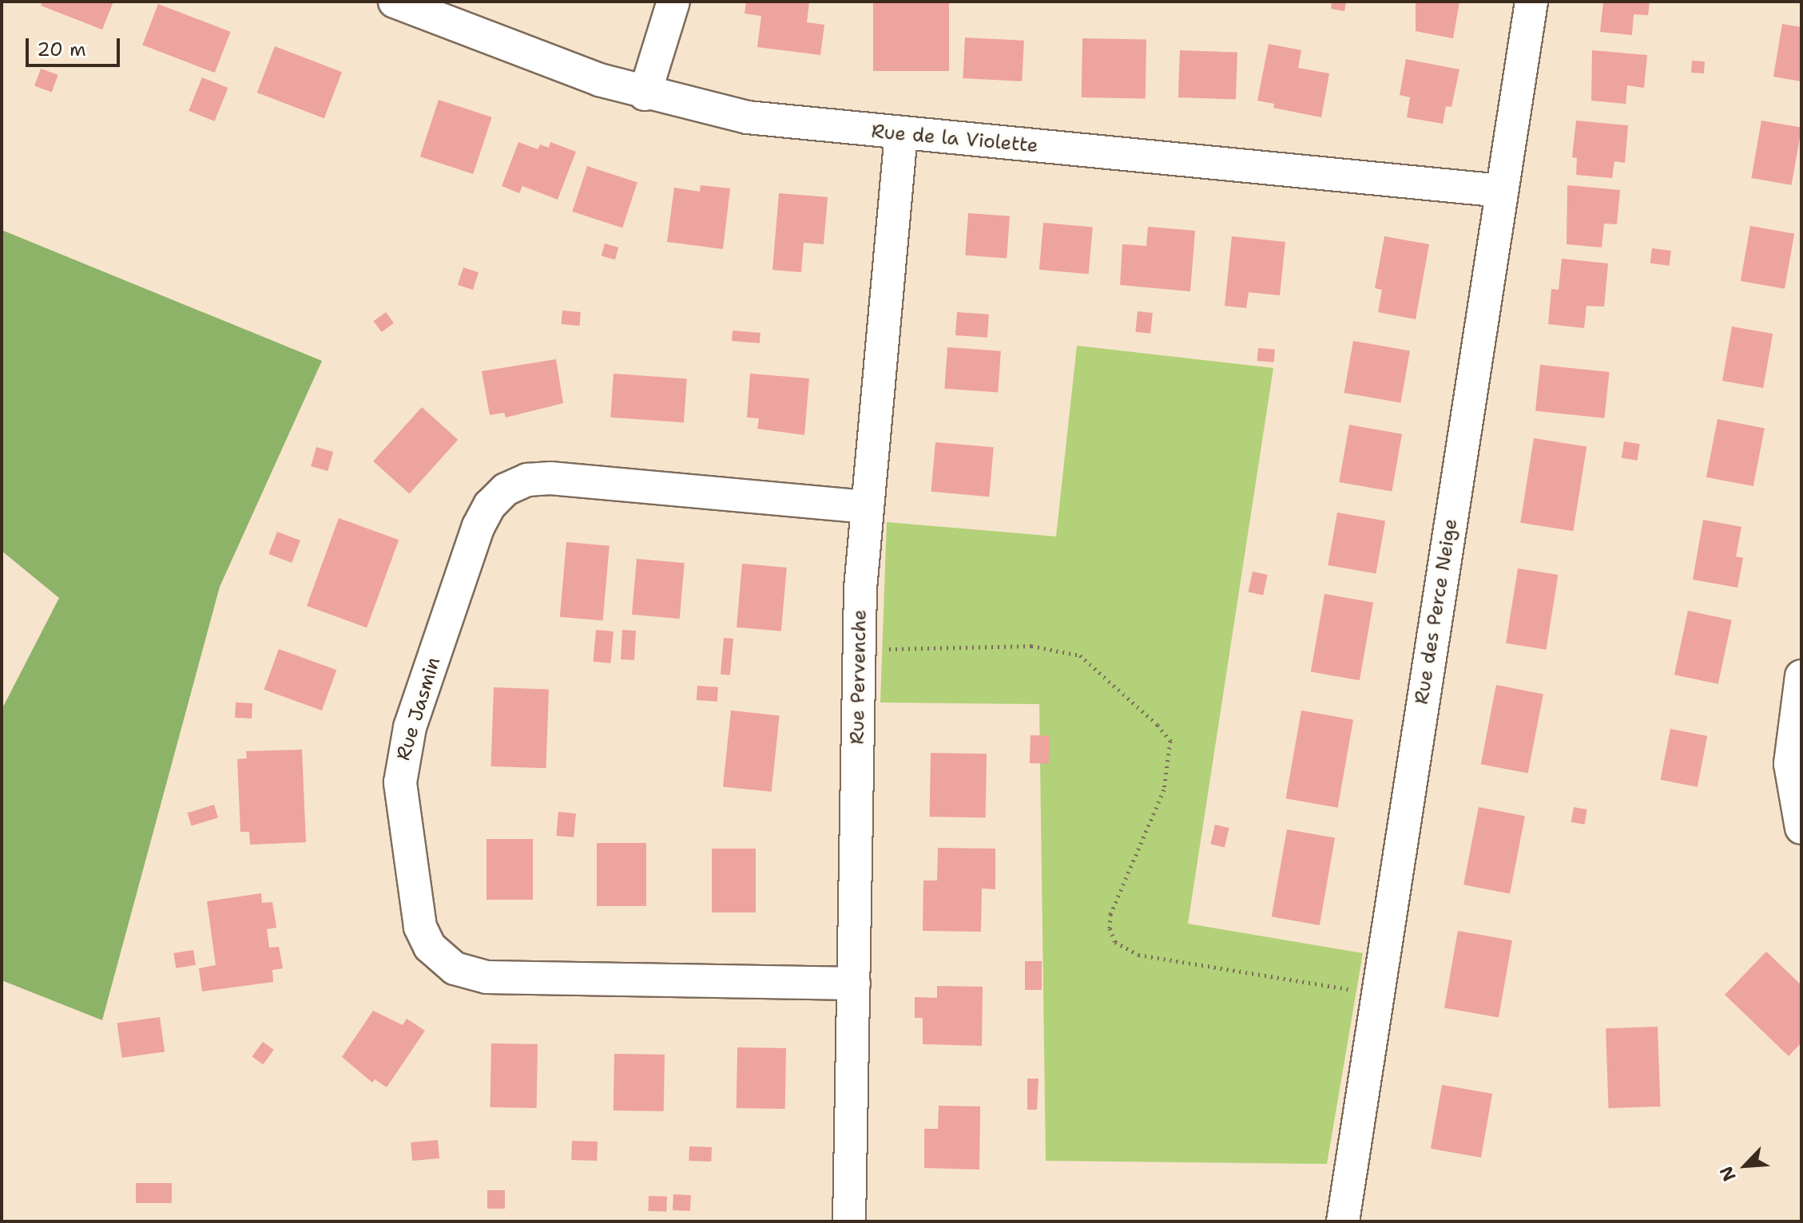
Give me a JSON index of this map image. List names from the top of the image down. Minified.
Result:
{"streets":{"street":["Rue de la Violette","Rue des Perce Neige","Rue Pervenche","Rue Jasmin"]},"crossings":[["Rue de la Violette","Rue des Perce Neige"],["Rue de la Violette","Rue Pervenche"],["Rue Pervenche","Rue Jasmin"]],"scale_bar":"20 m","north":"bottom left"}
